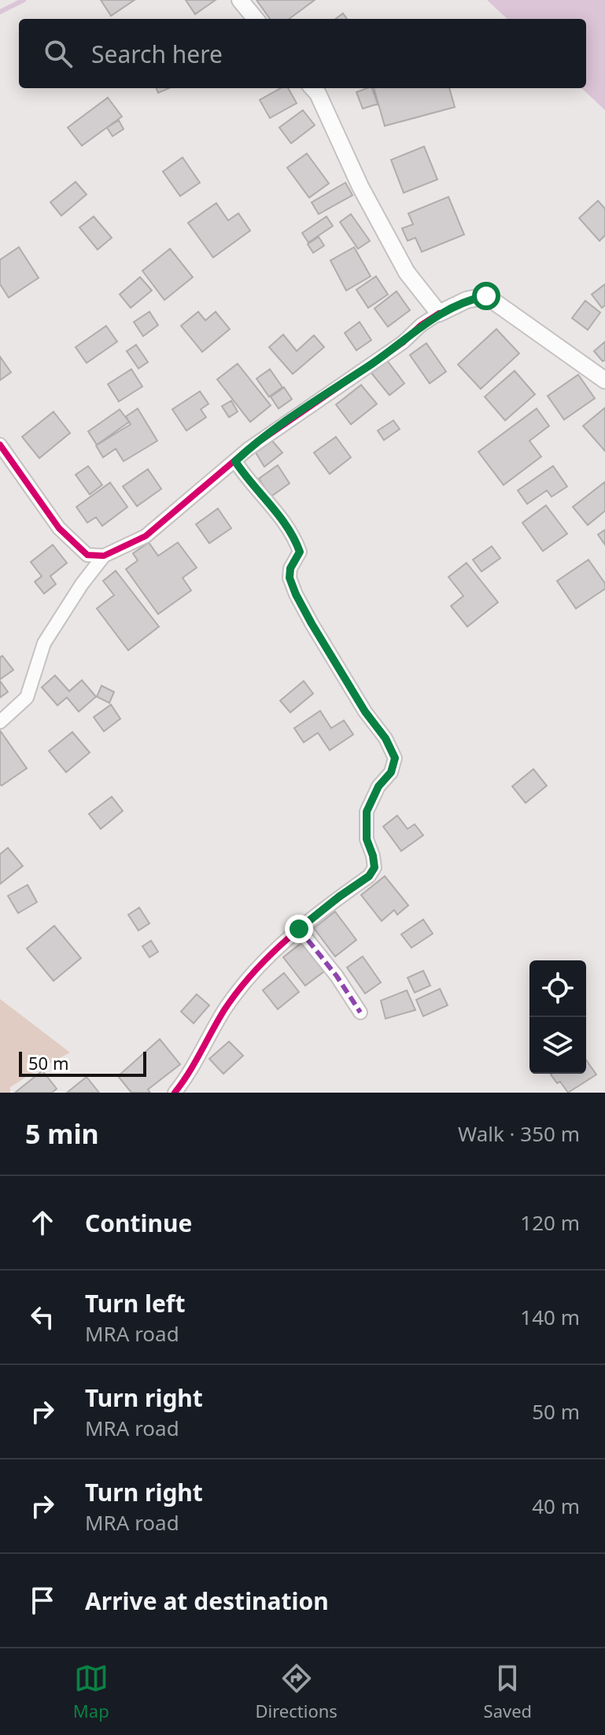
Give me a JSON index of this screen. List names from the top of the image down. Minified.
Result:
{"scale_bar":"50 m","page":{"search":"Search here","scale":"50 m","heading":["5 min","Walk · 350 m"],"list":[["Continue","120 m"],["Turn left","MRA road","140 m"],["Turn right","MRA road","50 m"],["Turn right","MRA road","40 m"],"Arrive at destination"],"nav":["Map","Directions","Saved"]}}
